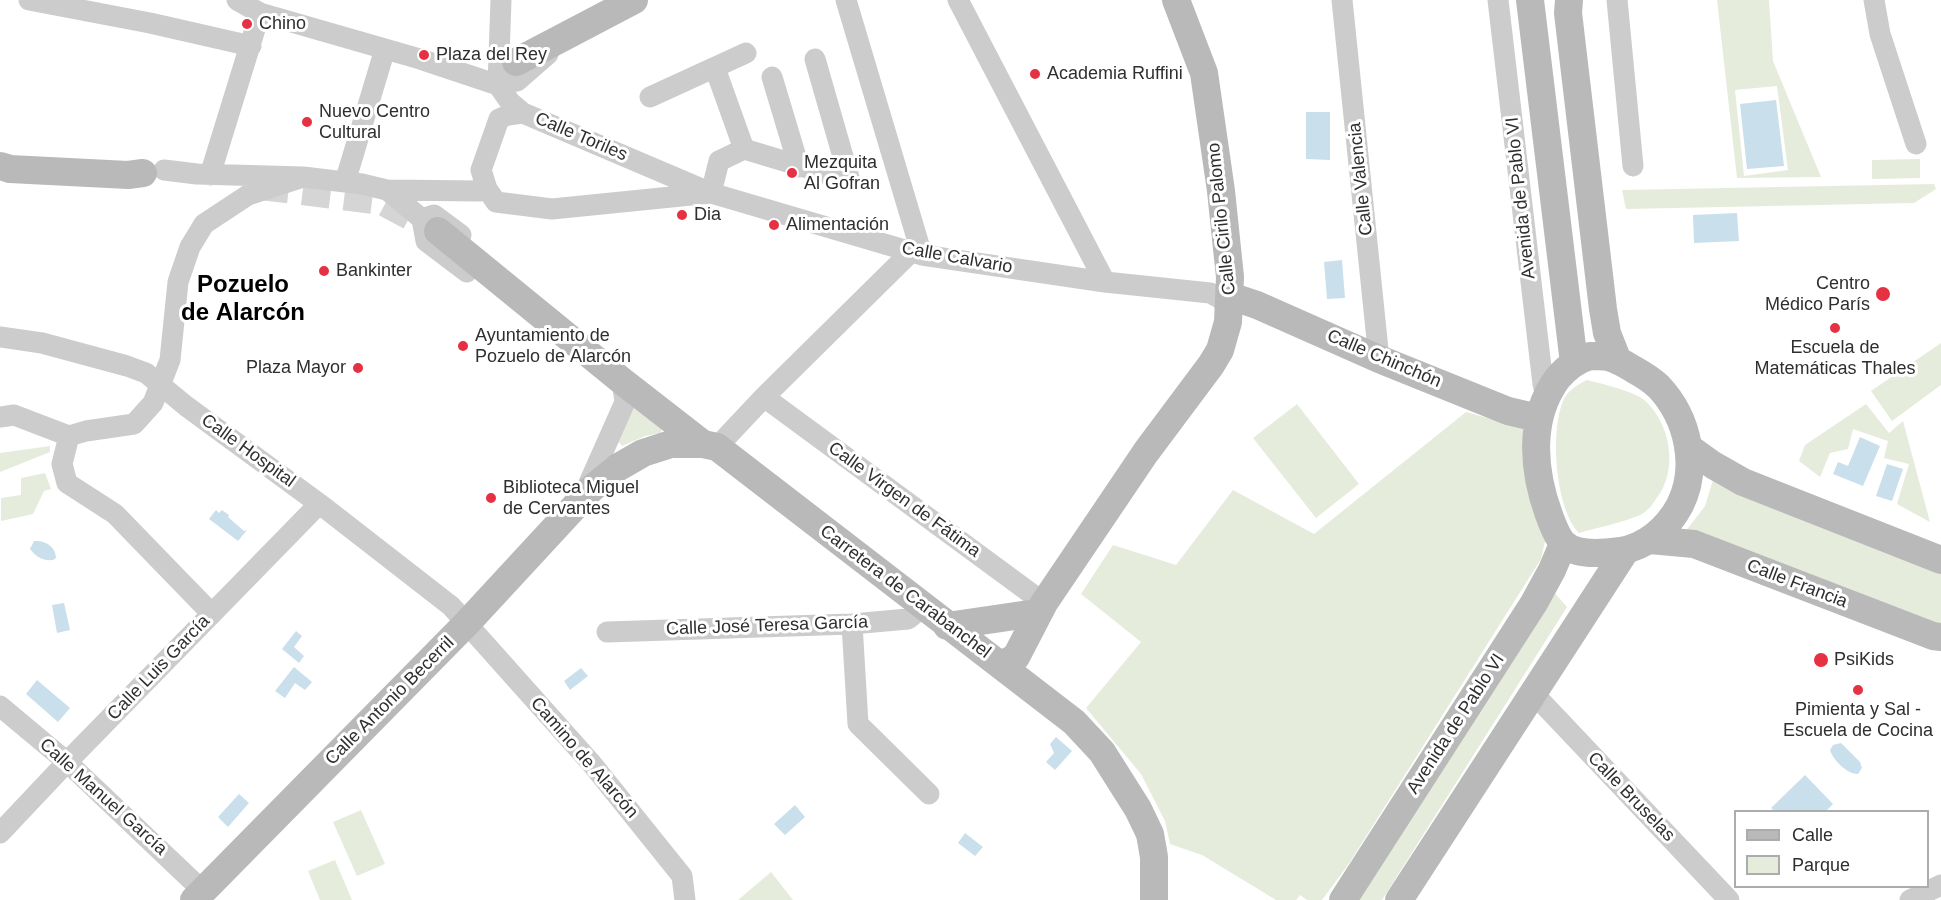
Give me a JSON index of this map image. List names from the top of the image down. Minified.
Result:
{"streets":{"street":["Calle Toriles","Calle Valencia","Avenida de Pablo VI","Calle Cirilo Palomo","Calle Calvario","Calle Chinchón","Calle Hospital","Calle Virgen de Fátima","Calle Francia","Carretera de Carabanchel","Calle José Teresa García","Calle Luis García","Calle Antonio Becerril","Camino de Alarcón","Calle Manuel García","Calle Bruselas"]},"crossings":[["Calle Toriles","Calle Calvario"],["Calle Valencia","Calle Chinchón"],["Avenida de Pablo VI","Calle Chinchón"],["Avenida de Pablo VI","Calle Francia"],["Calle Cirilo Palomo","Calle Calvario"],["Calle Cirilo Palomo","Calle Chinchón"],["Calle Cirilo Palomo","Calle Virgen de Fátima"],["Calle Cirilo Palomo","Carretera de Carabanchel"],["Calle Calvario","Calle Chinchón"],["Calle Chinchón","Calle Francia"],["Calle Hospital","Calle Luis García"],["Calle Hospital","Calle Antonio Becerril"],["Calle Hospital","Camino de Alarcón"],["Carretera de Carabanchel","Calle José Teresa García"],["Carretera de Carabanchel","Calle Antonio Becerril"],["Calle Luis García","Calle Manuel García"],["Calle Antonio Becerril","Camino de Alarcón"],["Calle Antonio Becerril","Calle Manuel García"]],"districts":["Pozuelo de Alarcón"],"places":["Chino","Plaza del Rey","Academia Ruffini","Nuevo Centro Cultural","Mezquita Al Gofran","Dia","Alimentación","Bankinter","Centro Médico París","Escuela de Matemáticas Thales","Ayuntamiento de Pozuelo de Alarcón","Plaza Mayor","Biblioteca Miguel de Cervantes","PsiKids","Pimienta y Sal - Escuela de Cocina"],"legend":["Calle","Parque"]}
